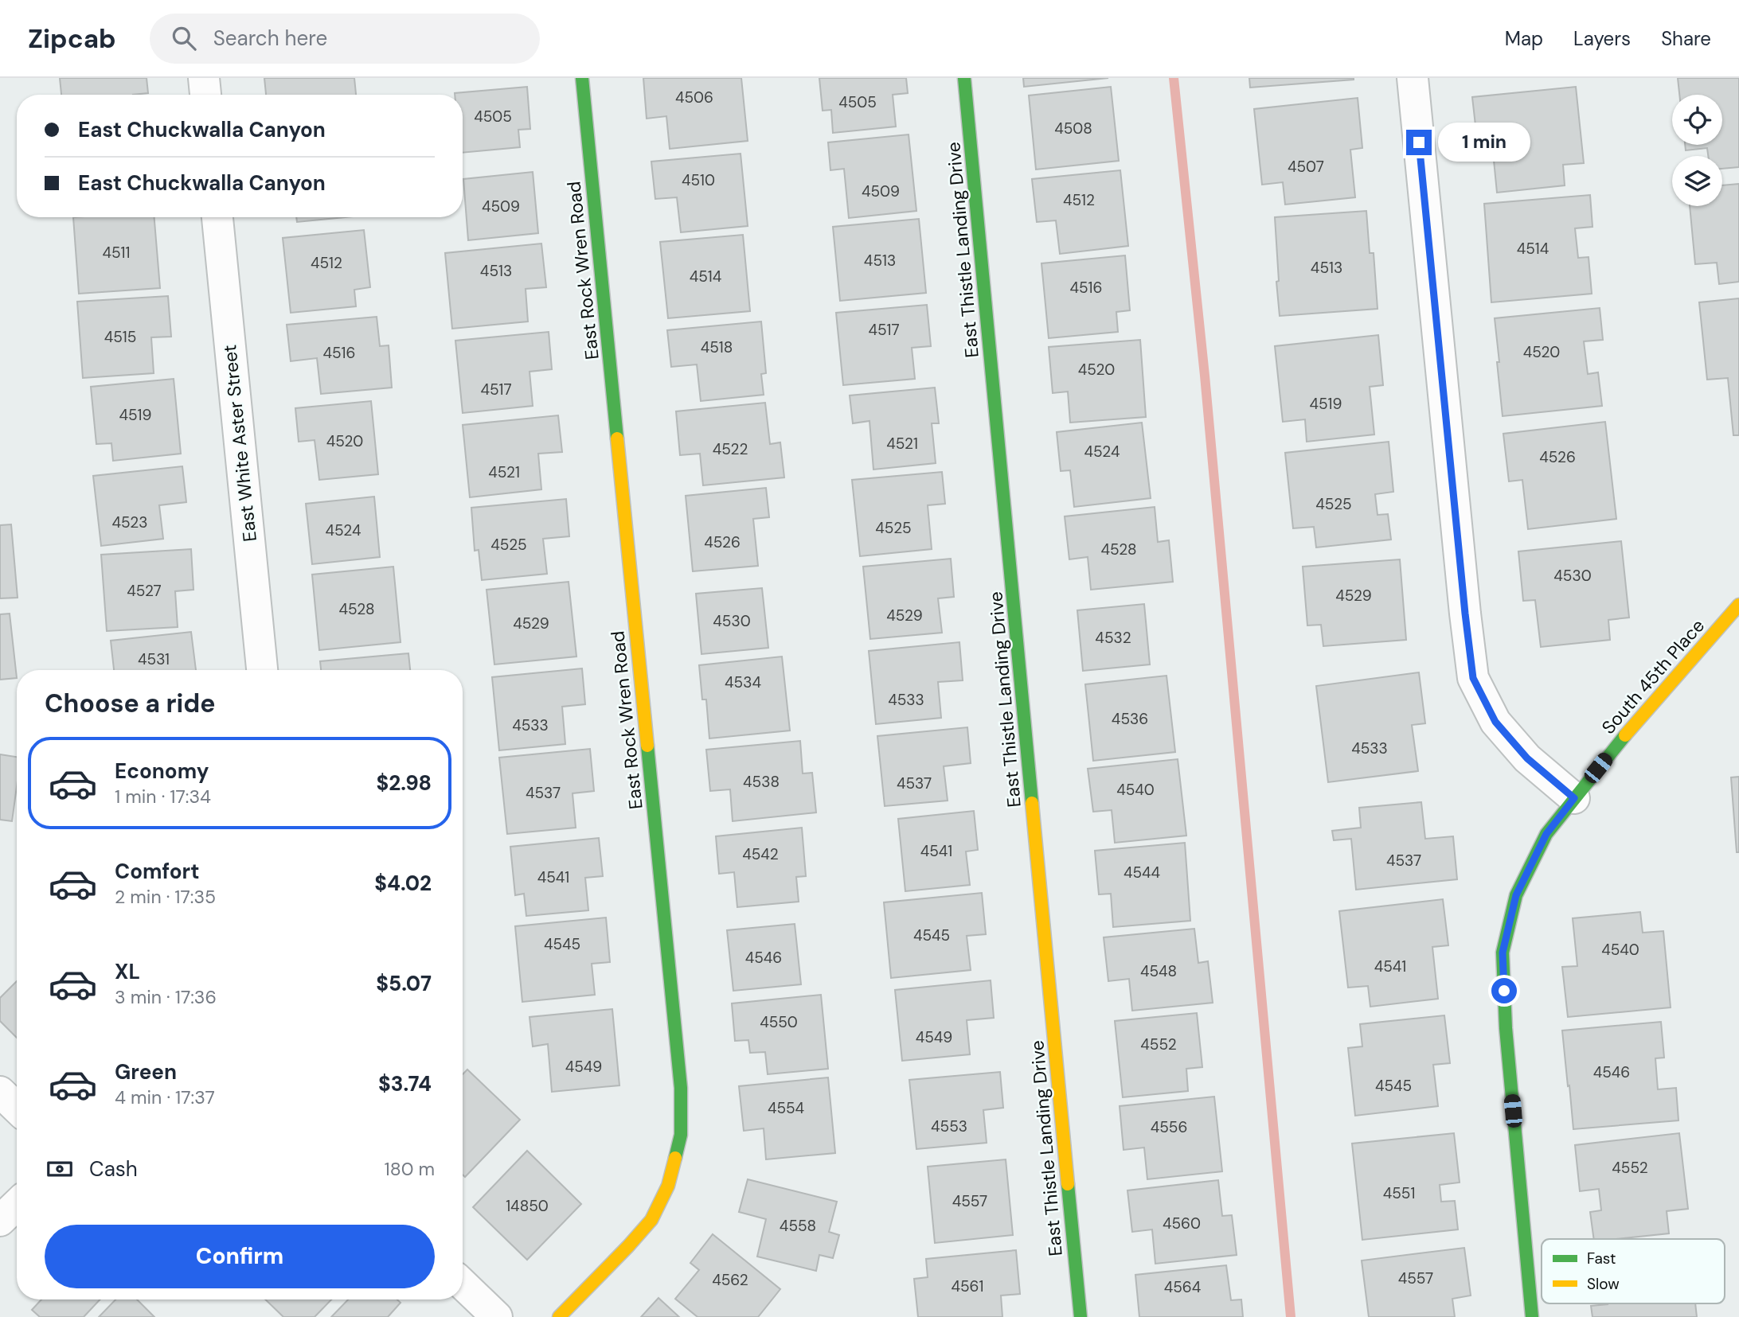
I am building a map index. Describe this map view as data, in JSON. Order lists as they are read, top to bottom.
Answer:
{
  "streets": {
    "street": [
      "East Thistle Landing Drive",
      "East Rock Wren Road",
      "East White Aster Street",
      "South 45th Place"
    ]
  },
  "house_numbers": [
    "4506",
    "4505",
    "4505",
    "4508",
    "4507",
    "4510",
    "4509",
    "4512",
    "4509",
    "4514",
    "4511",
    "4513",
    "4512",
    "4513",
    "4513",
    "4514",
    "4516",
    "4517",
    "4515",
    "4518",
    "4520",
    "4516",
    "4520",
    "4517",
    "4519",
    "4519",
    "4520",
    "4521",
    "4522",
    "4524",
    "4526",
    "4521",
    "4525",
    "4523",
    "4525",
    "4524",
    "4526",
    "4525",
    "4528",
    "4530",
    "4527",
    "4529",
    "4528",
    "4529",
    "4530",
    "4529",
    "4532",
    "4531",
    "4534",
    "4533",
    "4536",
    "4533",
    "4533",
    "4538",
    "4537",
    "4540",
    "4537",
    "4541",
    "4542",
    "4537",
    "4544",
    "4541",
    "4545",
    "4545",
    "4540",
    "4546",
    "4541",
    "4548",
    "4550",
    "4549",
    "4552",
    "4549",
    "4546",
    "4545",
    "4554",
    "4553",
    "4556",
    "4552",
    "4551",
    "4557",
    "14850",
    "4560",
    "4558",
    "4557",
    "4562",
    "4561",
    "4564"
  ],
  "legend": ["Fast", "Slow"],
  "page": {
    "header": "Zipcab",
    "search": "Search here",
    "nav": ["Map", "Layers", "Share"],
    "banner": ["East Chuckwalla Canyon", "East Chuckwalla Canyon"],
    "bubble": "1 min",
    "heading": "Choose a ride",
    "list": [
      {
        "name": "Economy",
        "note": "1 min · 17:34",
        "value": "$2.98"
      },
      {
        "name": "Comfort",
        "note": "2 min · 17:35",
        "value": "$4.02"
      },
      {
        "name": "XL",
        "note": "3 min · 17:36",
        "value": "$5.07"
      },
      {
        "name": "Green",
        "note": "4 min · 17:37",
        "value": "$3.74"
      }
    ],
    "pay": ["Cash", "180 m"],
    "buttons": "Confirm"
  }
}
